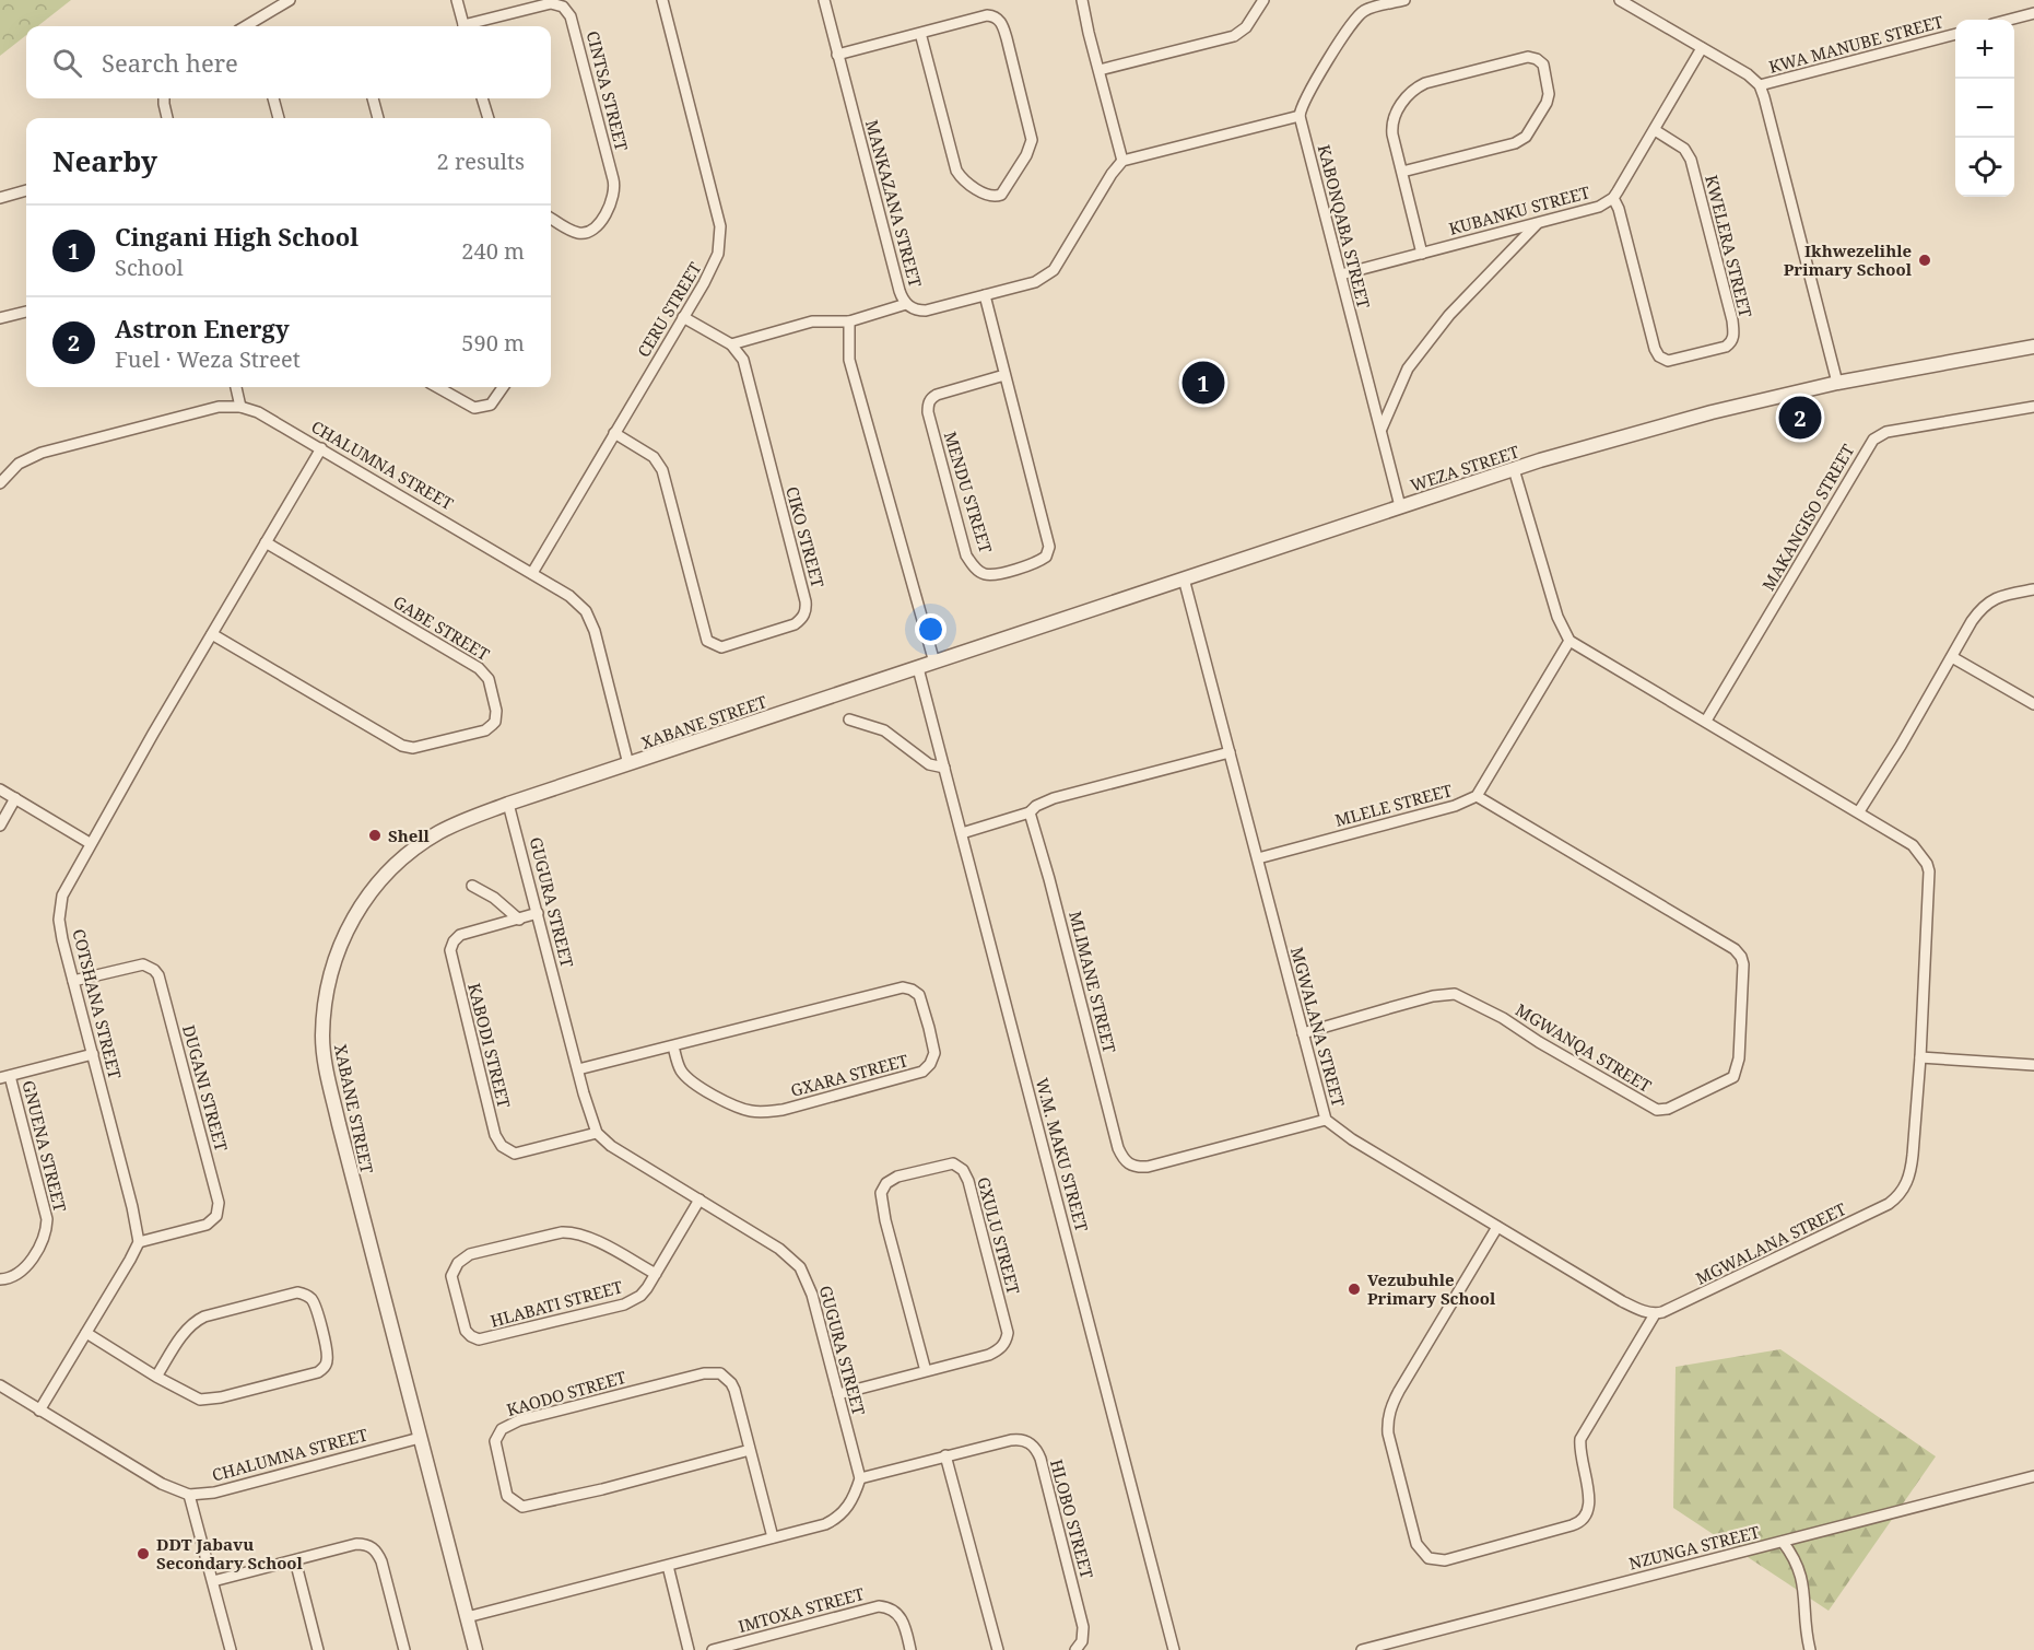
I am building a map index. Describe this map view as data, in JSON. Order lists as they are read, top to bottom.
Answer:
{
  "streets": {
    "street": [
      "KWA MANUBE STREET",
      "CINTSA STREET",
      "MANKAZANA STREET",
      "KUBANKU STREET",
      "KABONQABA STREET",
      "KWELERA STREET",
      "CERU STREET",
      "CHALUMNA STREET",
      "WEZA STREET",
      "MENDU STREET",
      "MAKANGISO STREET",
      "CIKO STREET",
      "GABE STREET",
      "XABANE STREET",
      "MLELE STREET",
      "GUGURA STREET",
      "MLIMANE STREET",
      "COTSHANA STREET",
      "MGWALANA STREET",
      "KABODI STREET",
      "MGWANQA STREET",
      "GXARA STREET",
      "DUGANI STREET",
      "GNUENA STREET",
      "W.M. MAKU STREET",
      "GXULU STREET",
      "HLABATI STREET",
      "KAODO STREET",
      "HLOBO STREET",
      "NZUNGA STREET",
      "IMTOXA STREET"
    ]
  },
  "crossings": [
    ["MANKAZANA STREET", "MENDU STREET"],
    ["KUBANKU STREET", "KABONQABA STREET"],
    ["KUBANKU STREET", "KWELERA STREET"],
    ["KABONQABA STREET", "WEZA STREET"],
    ["CERU STREET", "CHALUMNA STREET"],
    ["CERU STREET", "CIKO STREET"],
    ["CHALUMNA STREET", "XABANE STREET"],
    ["CHALUMNA STREET", "COTSHANA STREET"],
    ["WEZA STREET", "XABANE STREET"],
    ["WEZA STREET", "MGWALANA STREET"],
    ["WEZA STREET", "W.M. MAKU STREET"],
    ["MAKANGISO STREET", "MGWALANA STREET"],
    ["GABE STREET", "COTSHANA STREET"],
    ["XABANE STREET", "GUGURA STREET"],
    ["XABANE STREET", "W.M. MAKU STREET"],
    ["MLELE STREET", "MGWALANA STREET"],
    ["MLELE STREET", "MGWANQA STREET"],
    ["GUGURA STREET", "KABODI STREET"],
    ["GUGURA STREET", "GXARA STREET"],
    ["GUGURA STREET", "GXULU STREET"],
    ["GUGURA STREET", "HLABATI STREET"],
    ["GUGURA STREET", "HLOBO STREET"],
    ["MLIMANE STREET", "MGWALANA STREET"],
    ["COTSHANA STREET", "DUGANI STREET"],
    ["COTSHANA STREET", "GNUENA STREET"],
    ["MGWALANA STREET", "MGWANQA STREET"]
  ],
  "places": [
    "Ikhwezelihle Primary School",
    "Shell",
    "Vezubuhle Primary School",
    "DDT Jabavu Secondary School"
  ],
  "page": {
    "map_buttons": ["+", "−"],
    "search": "Search here",
    "heading": ["Nearby", "2 results"],
    "list": [
      {
        "mark": "1",
        "name": "Cingani High School",
        "note": "School",
        "value": "240 m"
      },
      {
        "mark": "2",
        "name": "Astron Energy",
        "note": "Fuel · Weza Street",
        "value": "590 m"
      }
    ],
    "pins": ["1", "2"]
  }
}
